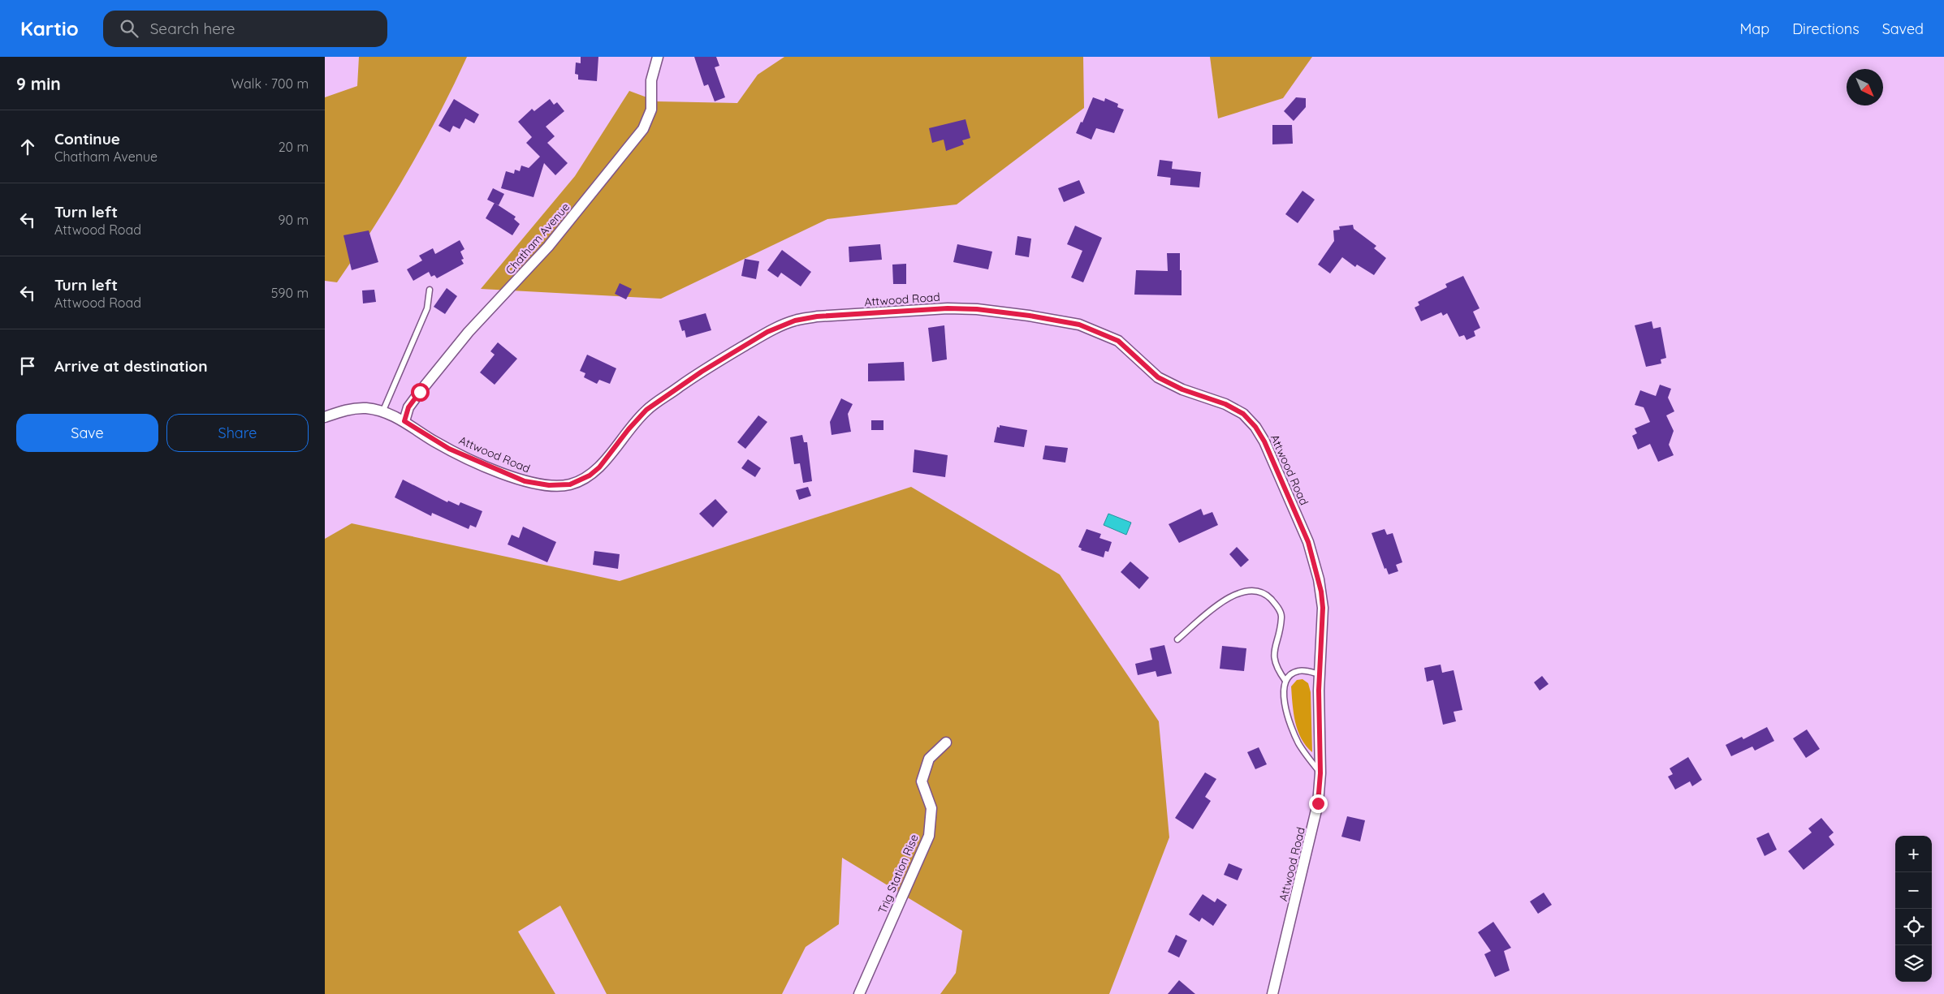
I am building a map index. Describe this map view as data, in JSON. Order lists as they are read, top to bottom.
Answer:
{
  "streets": {
    "street": ["Chatham Avenue", "Attwood Road", "Trig Station Rise"]
  },
  "crossings": [
    ["Chatham Avenue", "Attwood Road"]
  ],
  "north": "bottom right",
  "page": {
    "header": "Kartio",
    "search": "Search here",
    "nav": ["Map", "Directions", "Saved"],
    "heading": ["9 min", "Walk · 700 m"],
    "list": [
      ["Continue", "Chatham Avenue", "20 m"],
      ["Turn left", "Attwood Road", "90 m"],
      ["Turn left", "Attwood Road", "590 m"],
      "Arrive at destination"
    ],
    "buttons": ["Save", "Share"],
    "map_buttons": ["+", "−"]
  }
}
